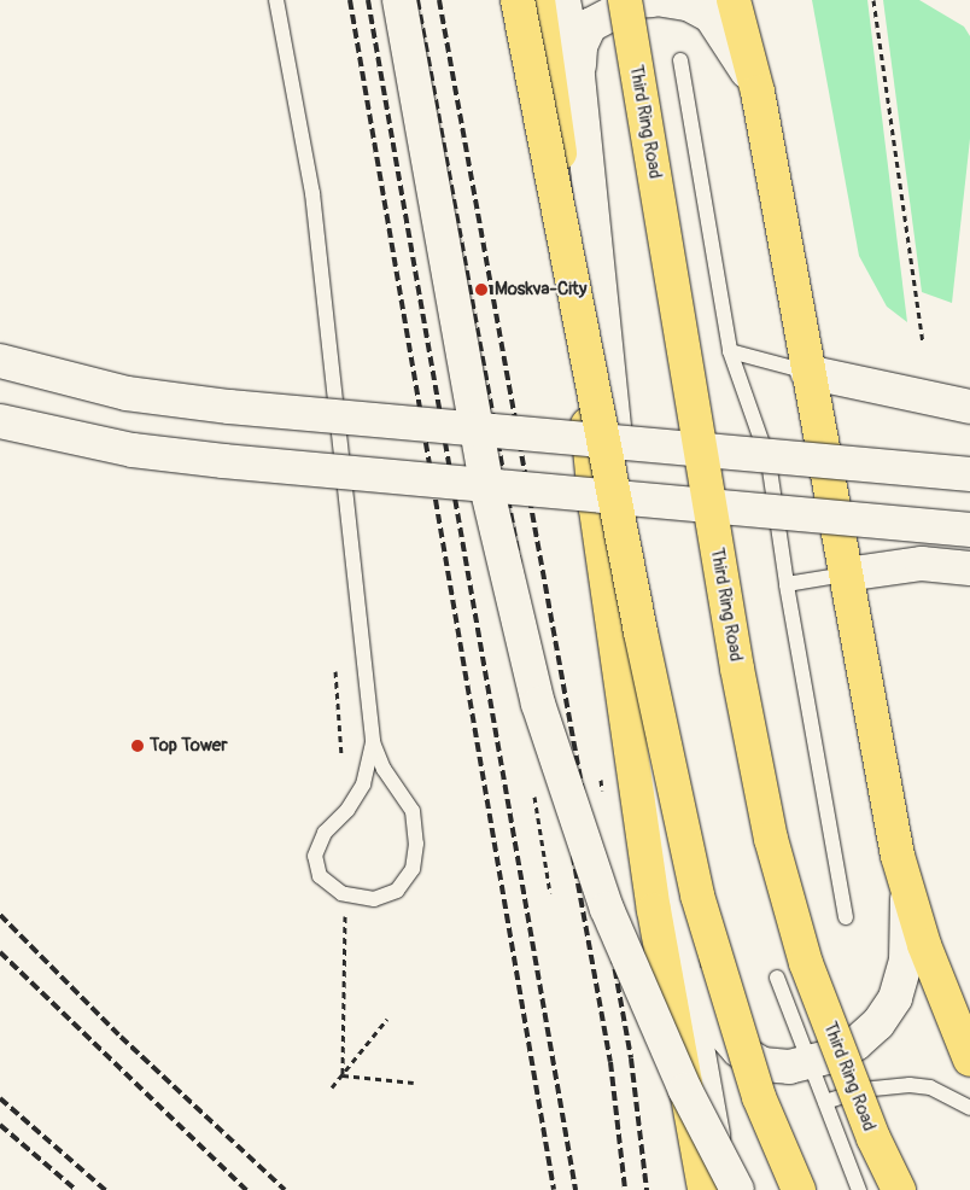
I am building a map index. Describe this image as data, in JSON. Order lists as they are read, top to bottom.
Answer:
{
  "streets": {
    "main road": ["Third Ring Road"]
  },
  "places": ["Moskva-City", "Top Tower"]
}
